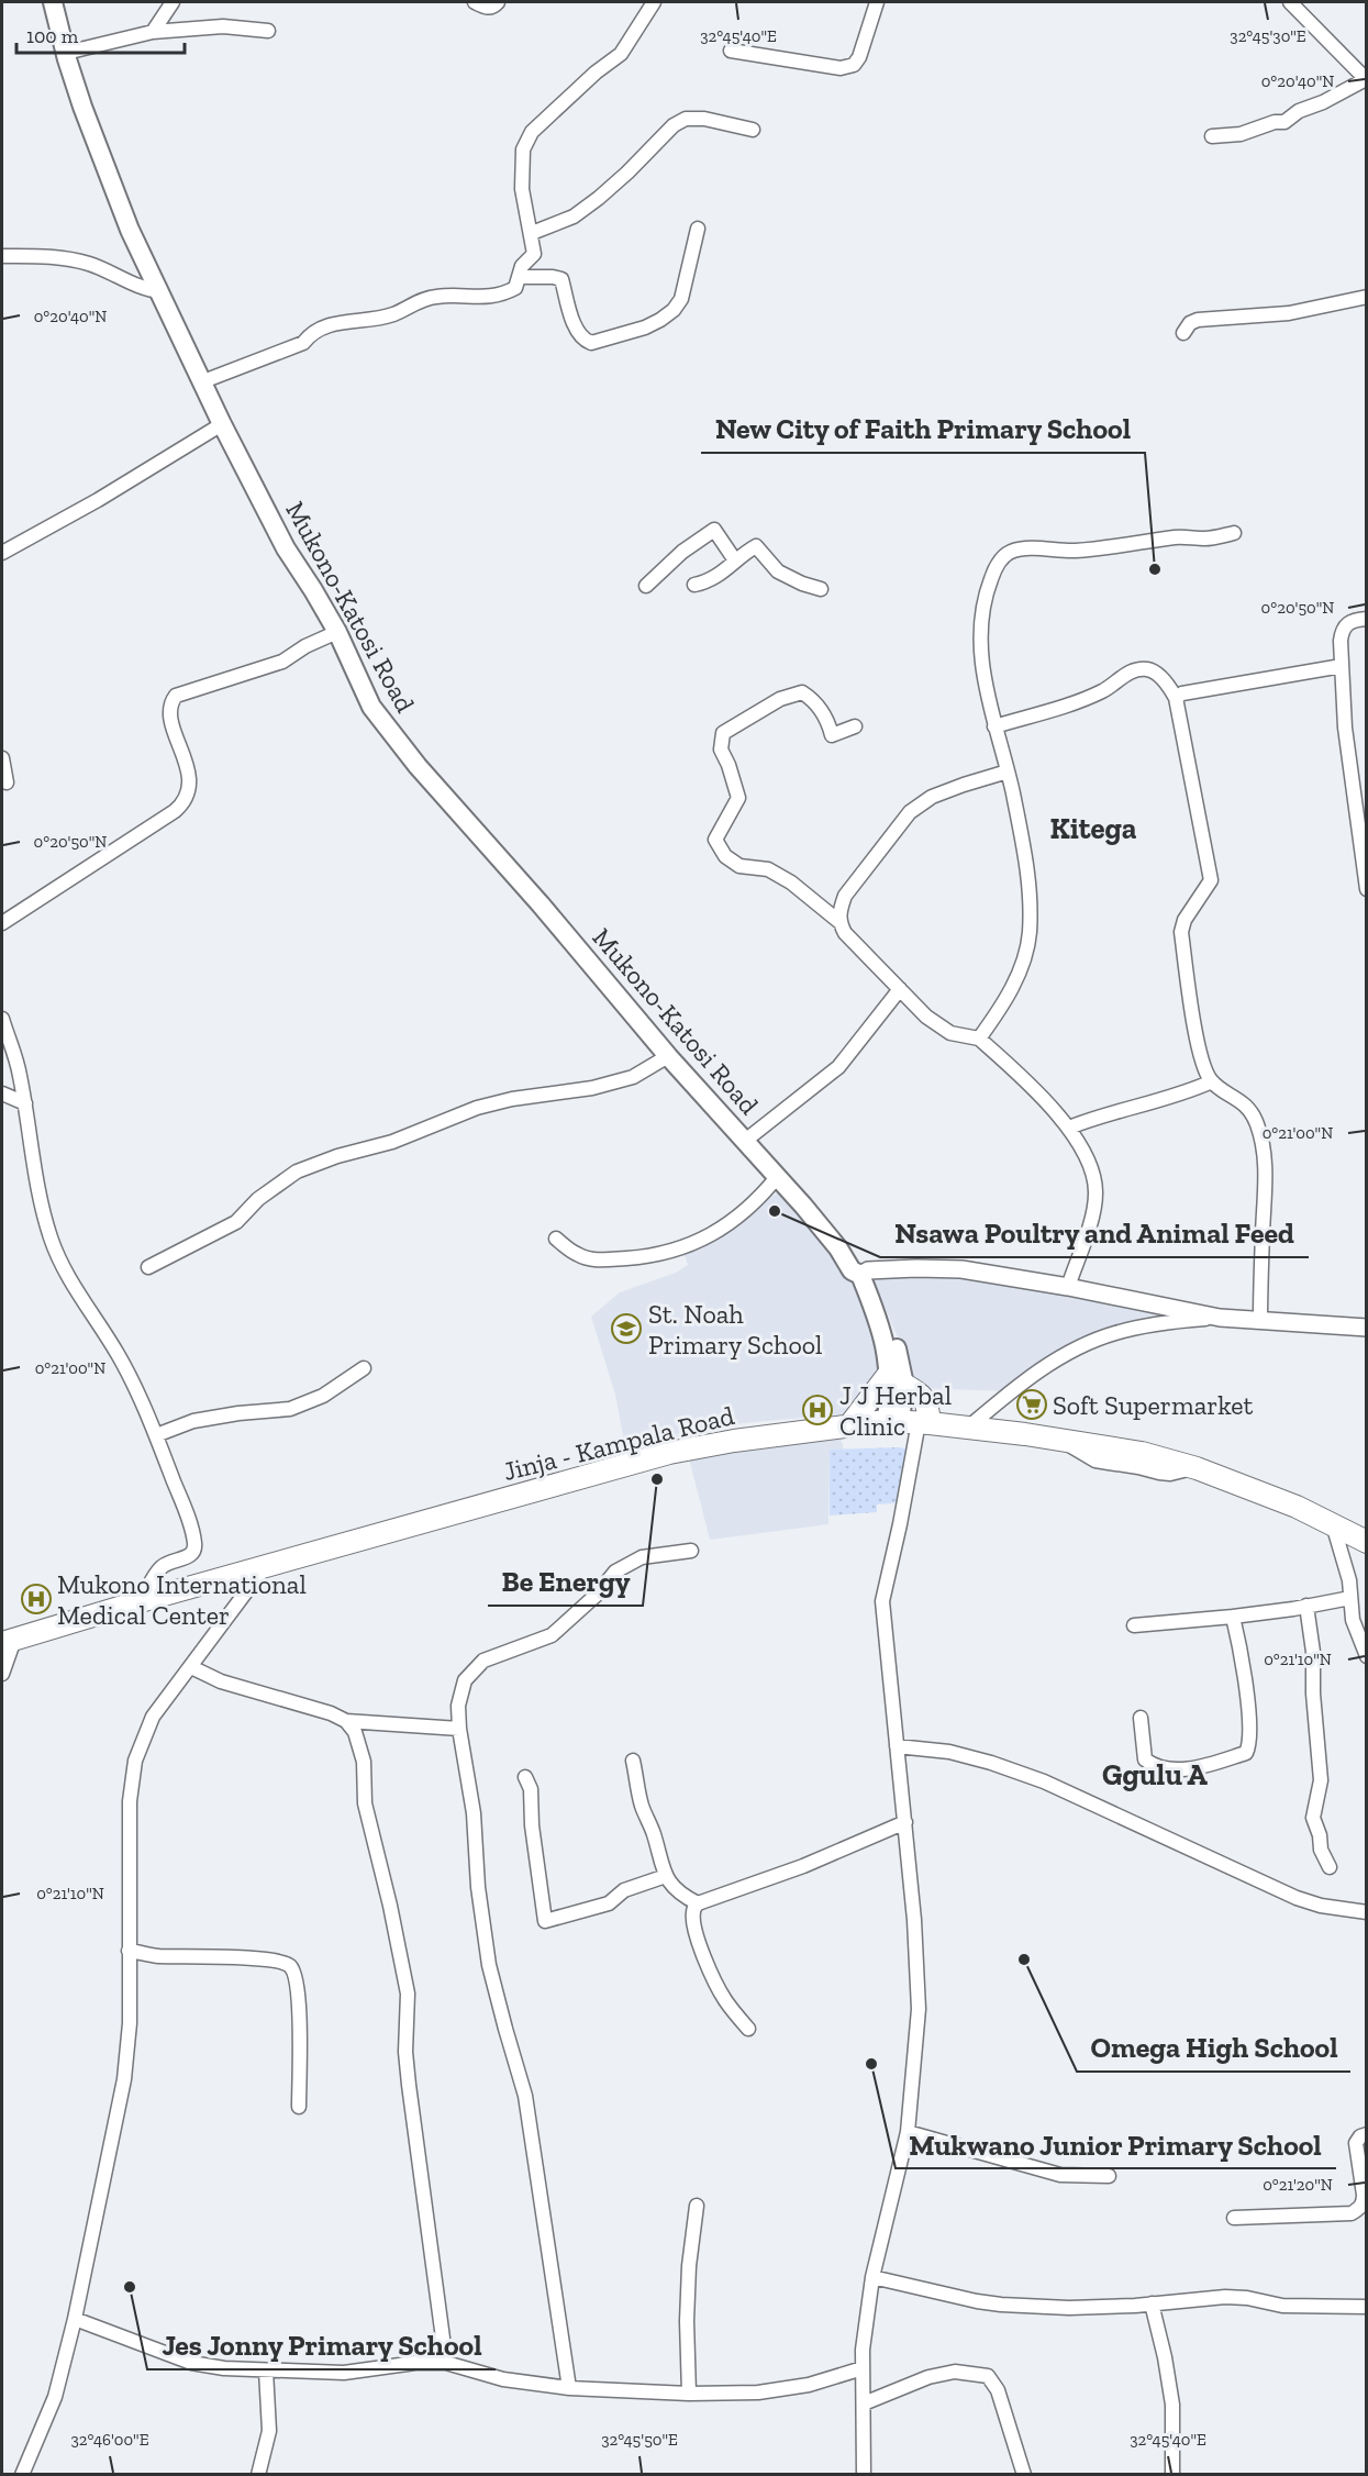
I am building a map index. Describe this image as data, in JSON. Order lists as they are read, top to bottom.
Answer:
{
  "streets": {
    "highway": ["Jinja - Kampala Road"],
    "main road": ["Mukono-Katosi Road"]
  },
  "crossings": [
    ["Mukono-Katosi Road", "Jinja - Kampala Road"]
  ],
  "districts": ["Kitega", "Ggulu A"],
  "places": {
    "other": [
      "New City of Faith Primary School",
      "Nsawa Poultry and Animal Feed",
      "Be Energy",
      "Omega High School",
      "Mukwano Junior Primary School",
      "Jes Jonny Primary School"
    ],
    "school or university": ["St. Noah Primary School"],
    "supermarket": ["Soft Supermarket"],
    "hospital": ["J J Herbal Clinic", "Mukono International Medical Center"]
  },
  "scale_bar": "100 m",
  "coordinates": [
    "32°45'40\"E",
    "32°45'30\"E",
    "0°20'40\"N",
    "0°20'50\"N",
    "0°21'00\"N",
    "0°21'10\"N",
    "0°21'20\"N",
    "32°46'00\"E",
    "32°45'50\"E"
  ]
}
